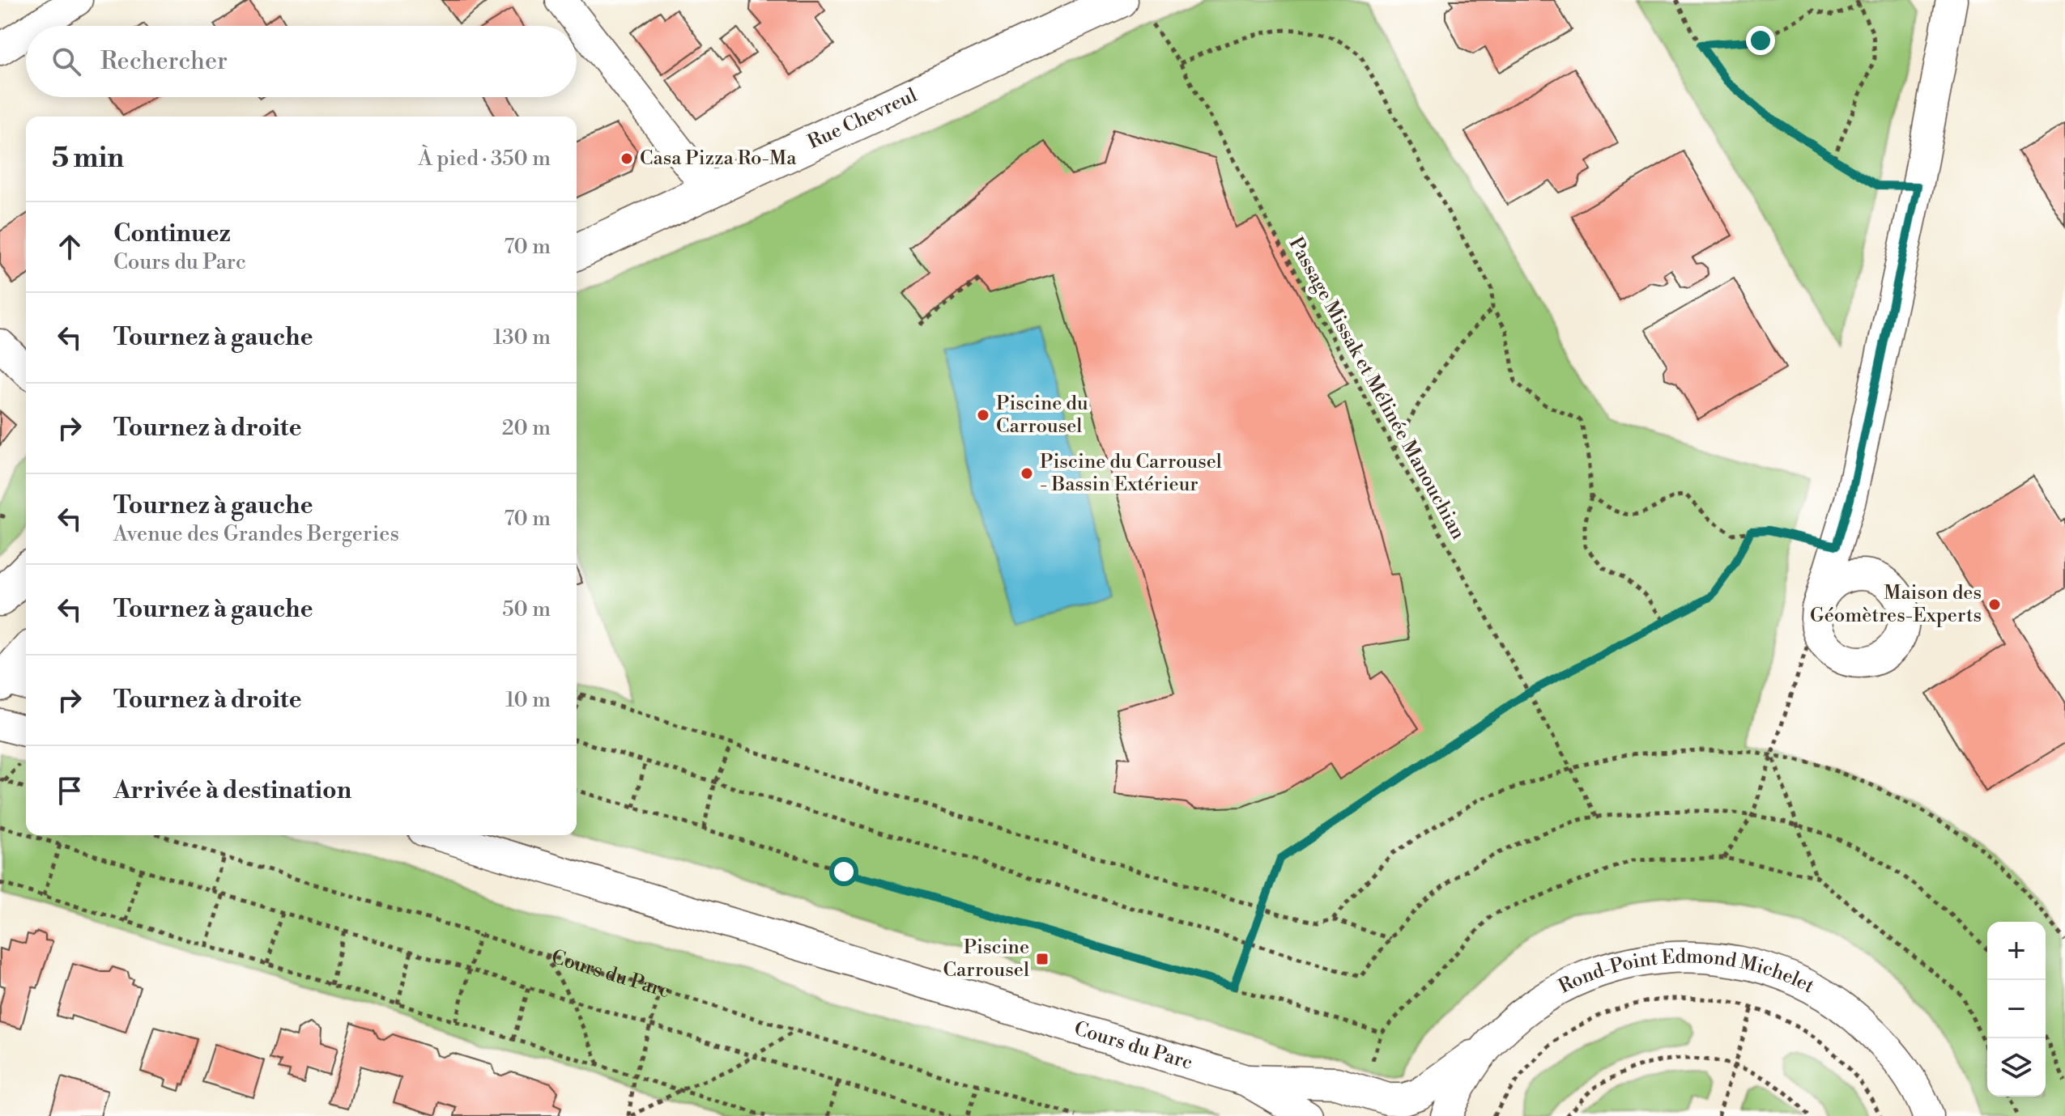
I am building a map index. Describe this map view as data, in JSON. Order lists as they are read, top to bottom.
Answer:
{
  "streets": {
    "main road": ["Rue Chevreul"],
    "street": ["Cours du Parc", "Rond-Point Edmond Michelet"],
    "path": ["Passage Missak et Mélinée Manouchian"]
  },
  "crossings": [
    ["Cours du Parc", "Rond-Point Edmond Michelet"]
  ],
  "places": {
    "other": [
      "Casa Pizza Ro-Ma",
      "Piscine du Carrousel",
      "Piscine du Carrousel - Bassin Extérieur",
      "Maison des Géomètres-Experts"
    ],
    "transit": ["Piscine Carrousel"]
  },
  "page": {
    "search": "Rechercher",
    "heading": ["5 min", "À pied · 350 m"],
    "list": [
      ["Continuez", "Cours du Parc", "70 m"],
      ["Tournez à gauche", "130 m"],
      ["Tournez à droite", "20 m"],
      ["Tournez à gauche", "Avenue des Grandes Bergeries", "70 m"],
      ["Tournez à gauche", "50 m"],
      ["Tournez à droite", "10 m"],
      "Arrivée à destination"
    ],
    "map_buttons": ["+", "−"]
  }
}
